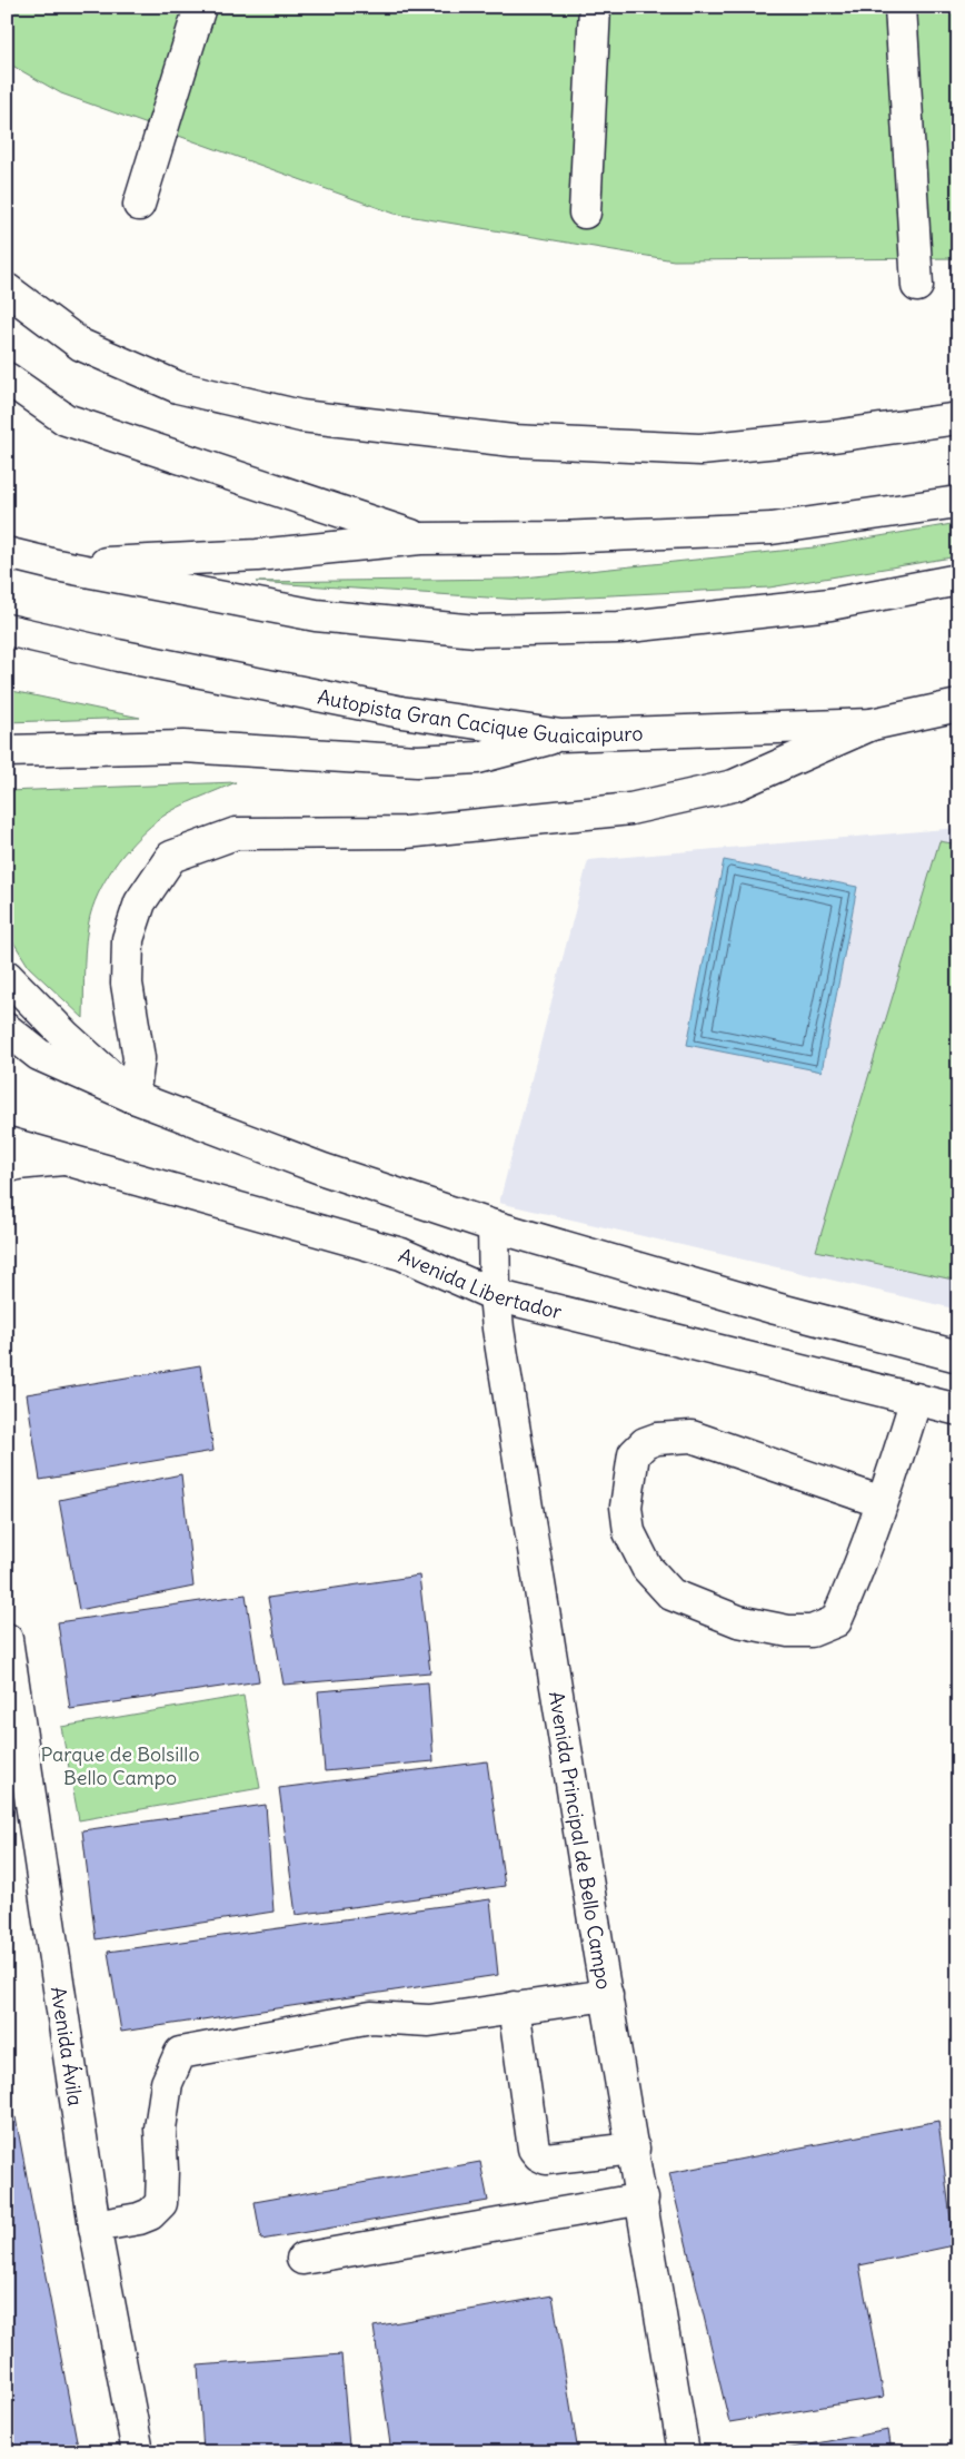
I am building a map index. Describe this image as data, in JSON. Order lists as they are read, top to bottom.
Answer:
{
  "streets": {
    "main road": [
      "Autopista Gran Cacique Guaicaipuro",
      "Avenida Libertador",
      "Avenida Principal de Bello Campo",
      "Avenida Ávila"
    ]
  },
  "crossings": [
    ["Avenida Libertador", "Avenida Principal de Bello Campo"]
  ],
  "parks": ["Parque de Bolsillo Bello Campo"]
}
